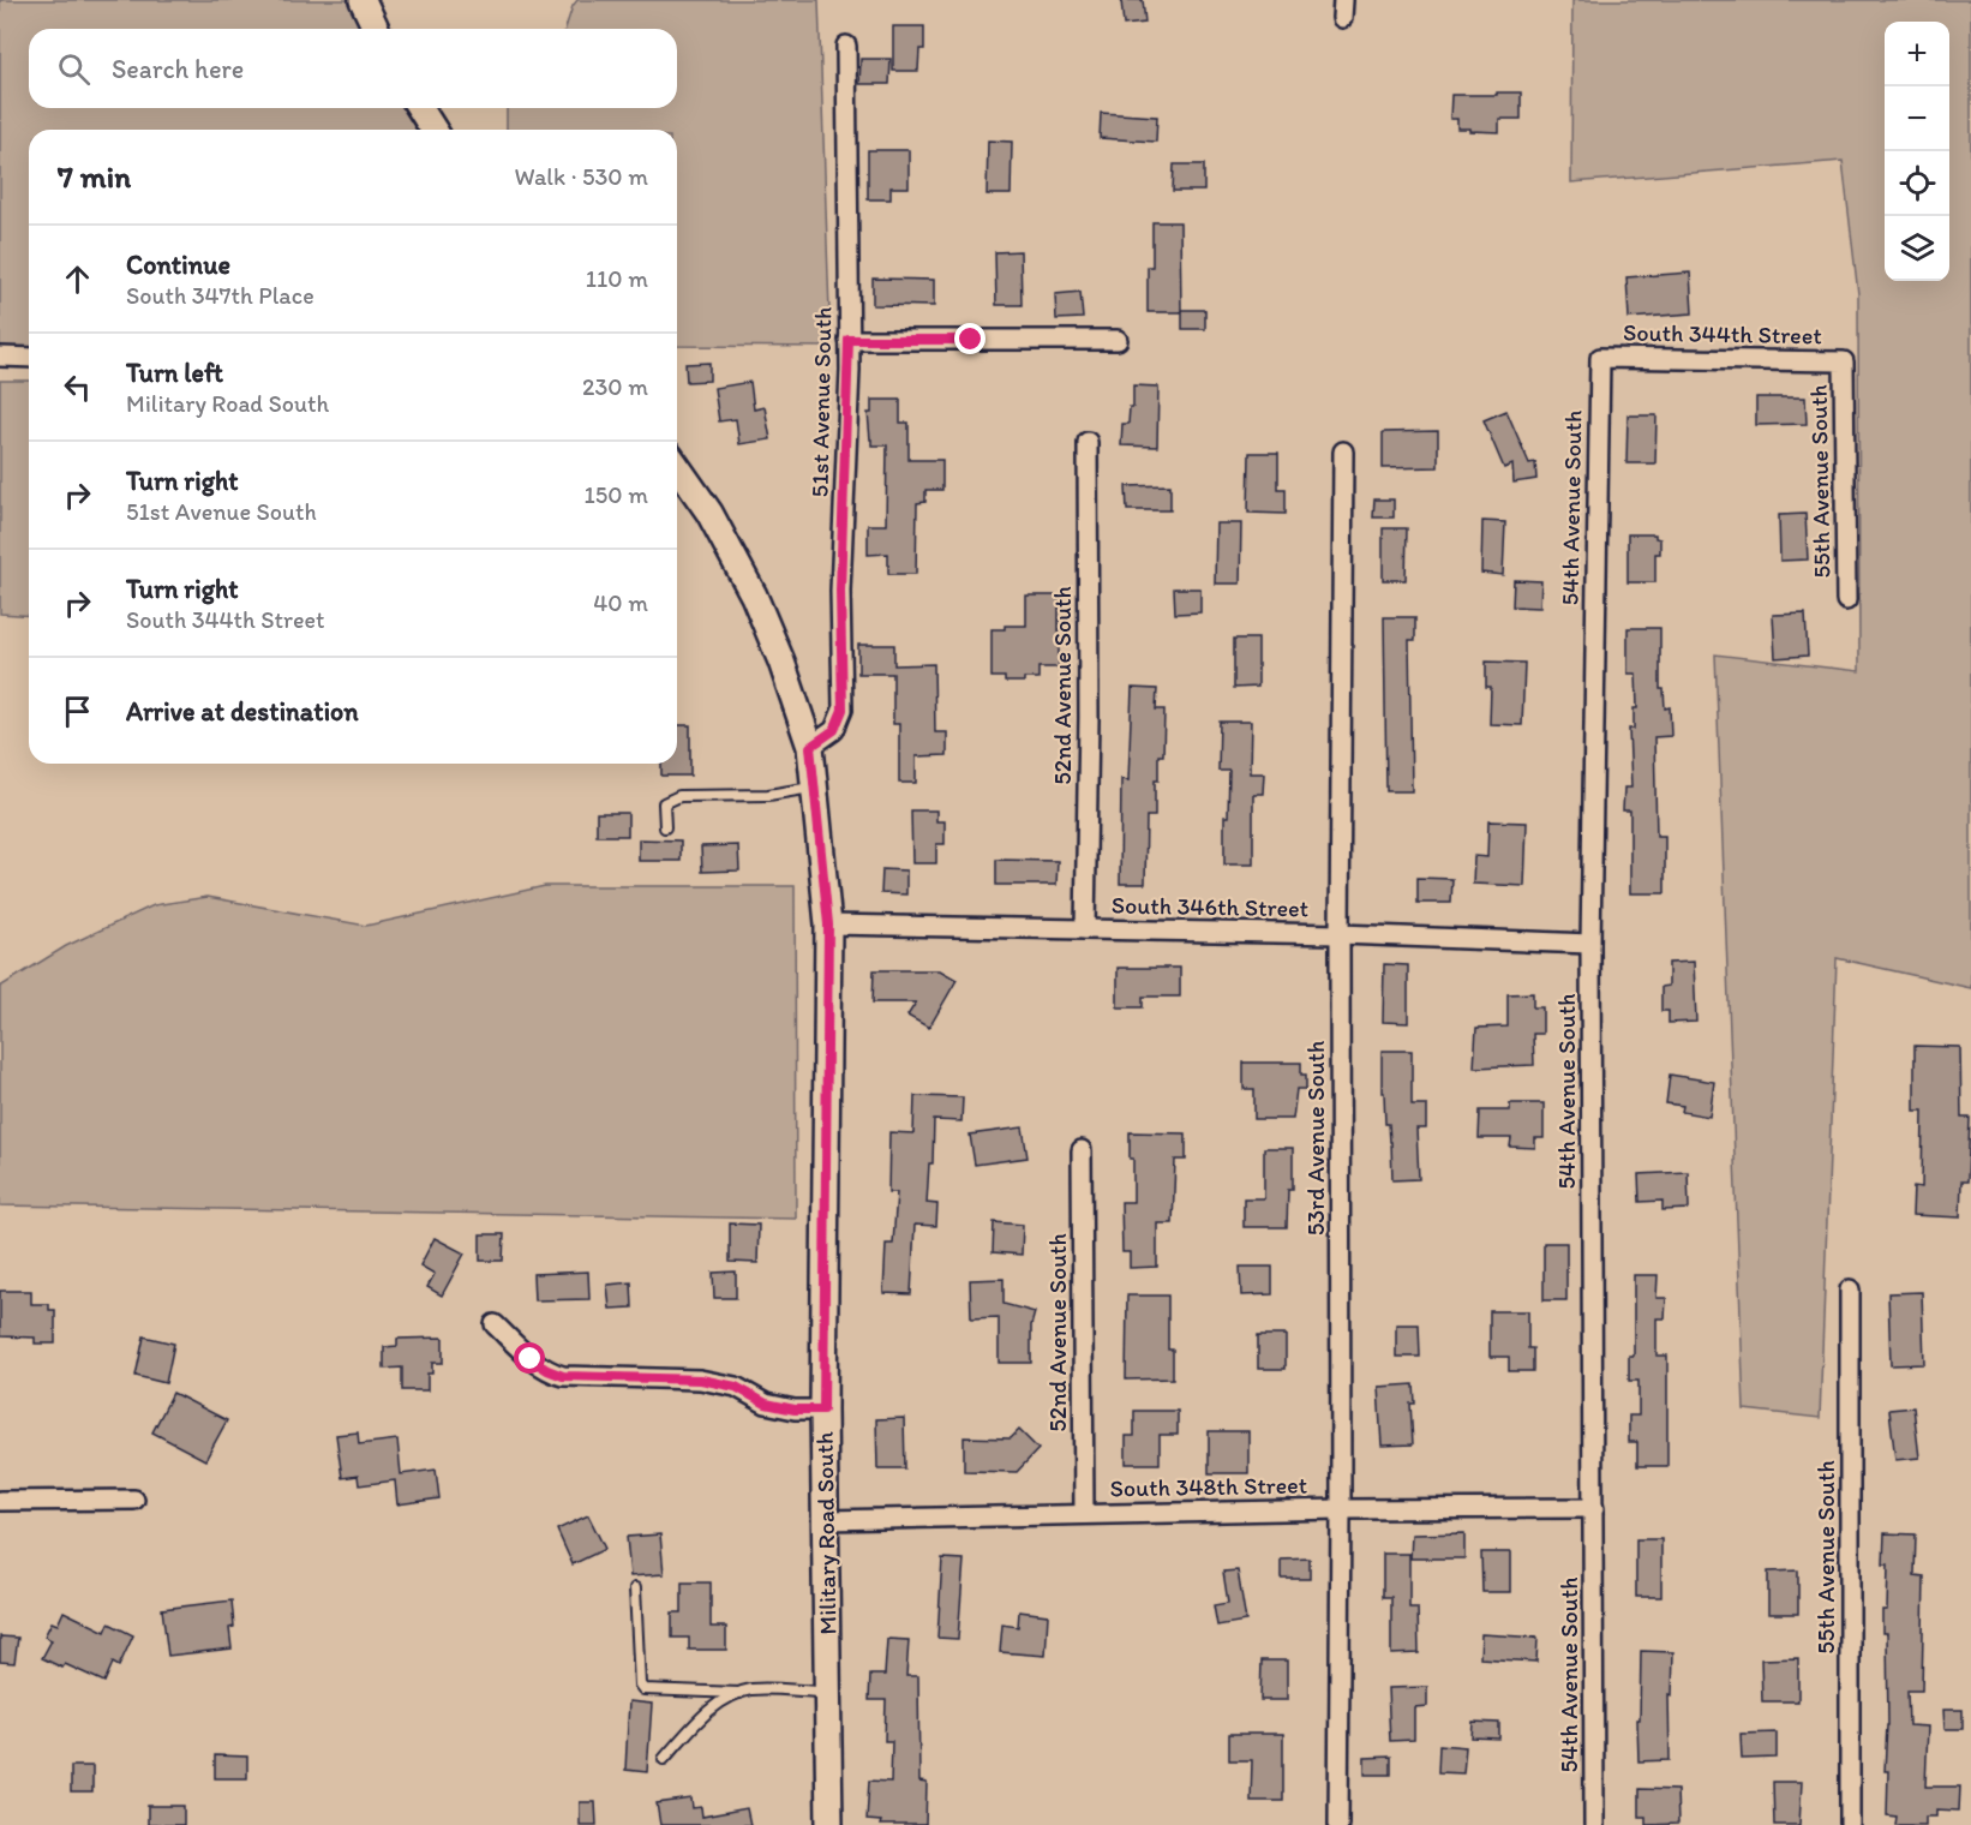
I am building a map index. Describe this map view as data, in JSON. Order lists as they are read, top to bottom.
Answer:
{
  "streets": {
    "main road": ["Military Road South"],
    "street": [
      "South 344th Street",
      "51st Avenue South",
      "55th Avenue South",
      "54th Avenue South",
      "52nd Avenue South",
      "South 346th Street",
      "53rd Avenue South",
      "South 348th Street"
    ]
  },
  "crossings": [
    ["South 344th Street", "55th Avenue South"],
    ["South 344th Street", "54th Avenue South"],
    ["51st Avenue South", "Military Road South"],
    ["54th Avenue South", "South 346th Street"],
    ["54th Avenue South", "South 348th Street"],
    ["52nd Avenue South", "South 346th Street"],
    ["52nd Avenue South", "South 348th Street"],
    ["South 346th Street", "53rd Avenue South"],
    ["South 346th Street", "Military Road South"],
    ["53rd Avenue South", "South 348th Street"],
    ["South 348th Street", "Military Road South"]
  ],
  "page": {
    "map_buttons": ["+", "−"],
    "search": "Search here",
    "heading": ["7 min", "Walk · 530 m"],
    "list": [
      ["Continue", "South 347th Place", "110 m"],
      ["Turn left", "Military Road South", "230 m"],
      ["Turn right", "51st Avenue South", "150 m"],
      ["Turn right", "South 344th Street", "40 m"],
      "Arrive at destination"
    ]
  }
}
